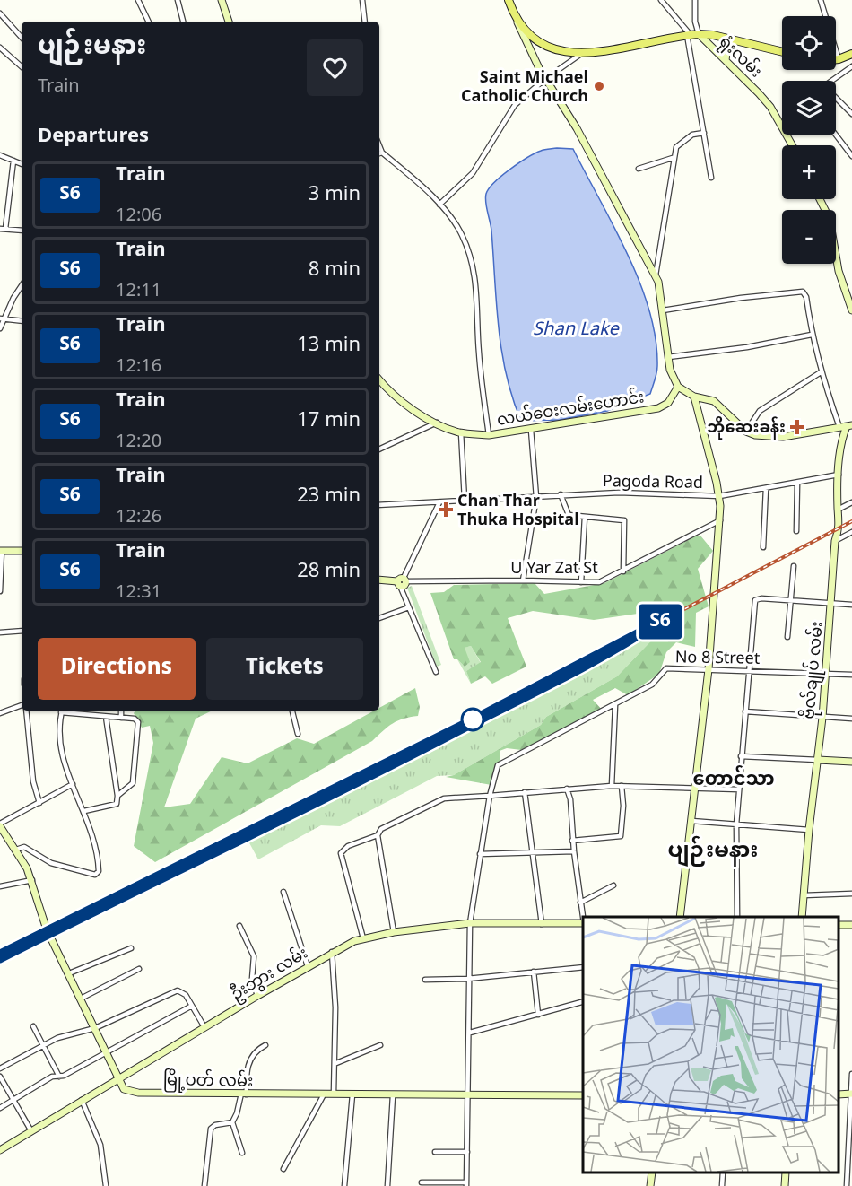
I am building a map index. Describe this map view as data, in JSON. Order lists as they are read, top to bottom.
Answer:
{
  "streets": {
    "street": [
      "ရုံးလမ်း",
      "လယ်ဝေးလမ်းဟောင်း",
      "Pagoda Road",
      "U Yar Zat St",
      "No 8 Street",
      "ဗိုလ်ချုပ် လမ်း",
      "ဦးဘွား လမ်း",
      "မြို့ပတ် လမ်း"
    ]
  },
  "crossings": [
    ["Pagoda Road", "ဗိုလ်ချုပ် လမ်း"],
    ["No 8 Street", "ဗိုလ်ချုပ် လမ်း"],
    ["No 8 Street", "ဦးဘွား လမ်း"],
    ["No 8 Street", "မြို့ပတ် လမ်း"],
    ["ဦးဘွား လမ်း", "မြို့ပတ် လမ်း"]
  ],
  "districts": ["တောင်သာ", "ပျဉ်းမနား"],
  "water": ["Shan Lake"],
  "places": {
    "other": ["Saint Michael Catholic Church"],
    "health": ["ဘိုဆေးခန်း", "Chan Thar Thuka Hospital"]
  },
  "page": {
    "on_map": "S6",
    "map_buttons": ["+", "−"],
    "heading": [
      ["ပျဉ်းမနား", "Train"],
      "Departures"
    ],
    "list": [
      {
        "mark": "S6",
        "name": "Train",
        "note": "12:06",
        "value": "3 min"
      },
      {
        "mark": "S6",
        "name": "Train",
        "note": "12:11",
        "value": "8 min"
      },
      {
        "mark": "S6",
        "name": "Train",
        "note": "12:16",
        "value": "13 min"
      },
      {
        "mark": "S6",
        "name": "Train",
        "note": "12:20",
        "value": "17 min"
      },
      {
        "mark": "S6",
        "name": "Train",
        "note": "12:26",
        "value": "23 min"
      },
      {
        "mark": "S6",
        "name": "Train",
        "note": "12:31",
        "value": "28 min"
      }
    ],
    "buttons": ["Directions", "Tickets"]
  }
}
